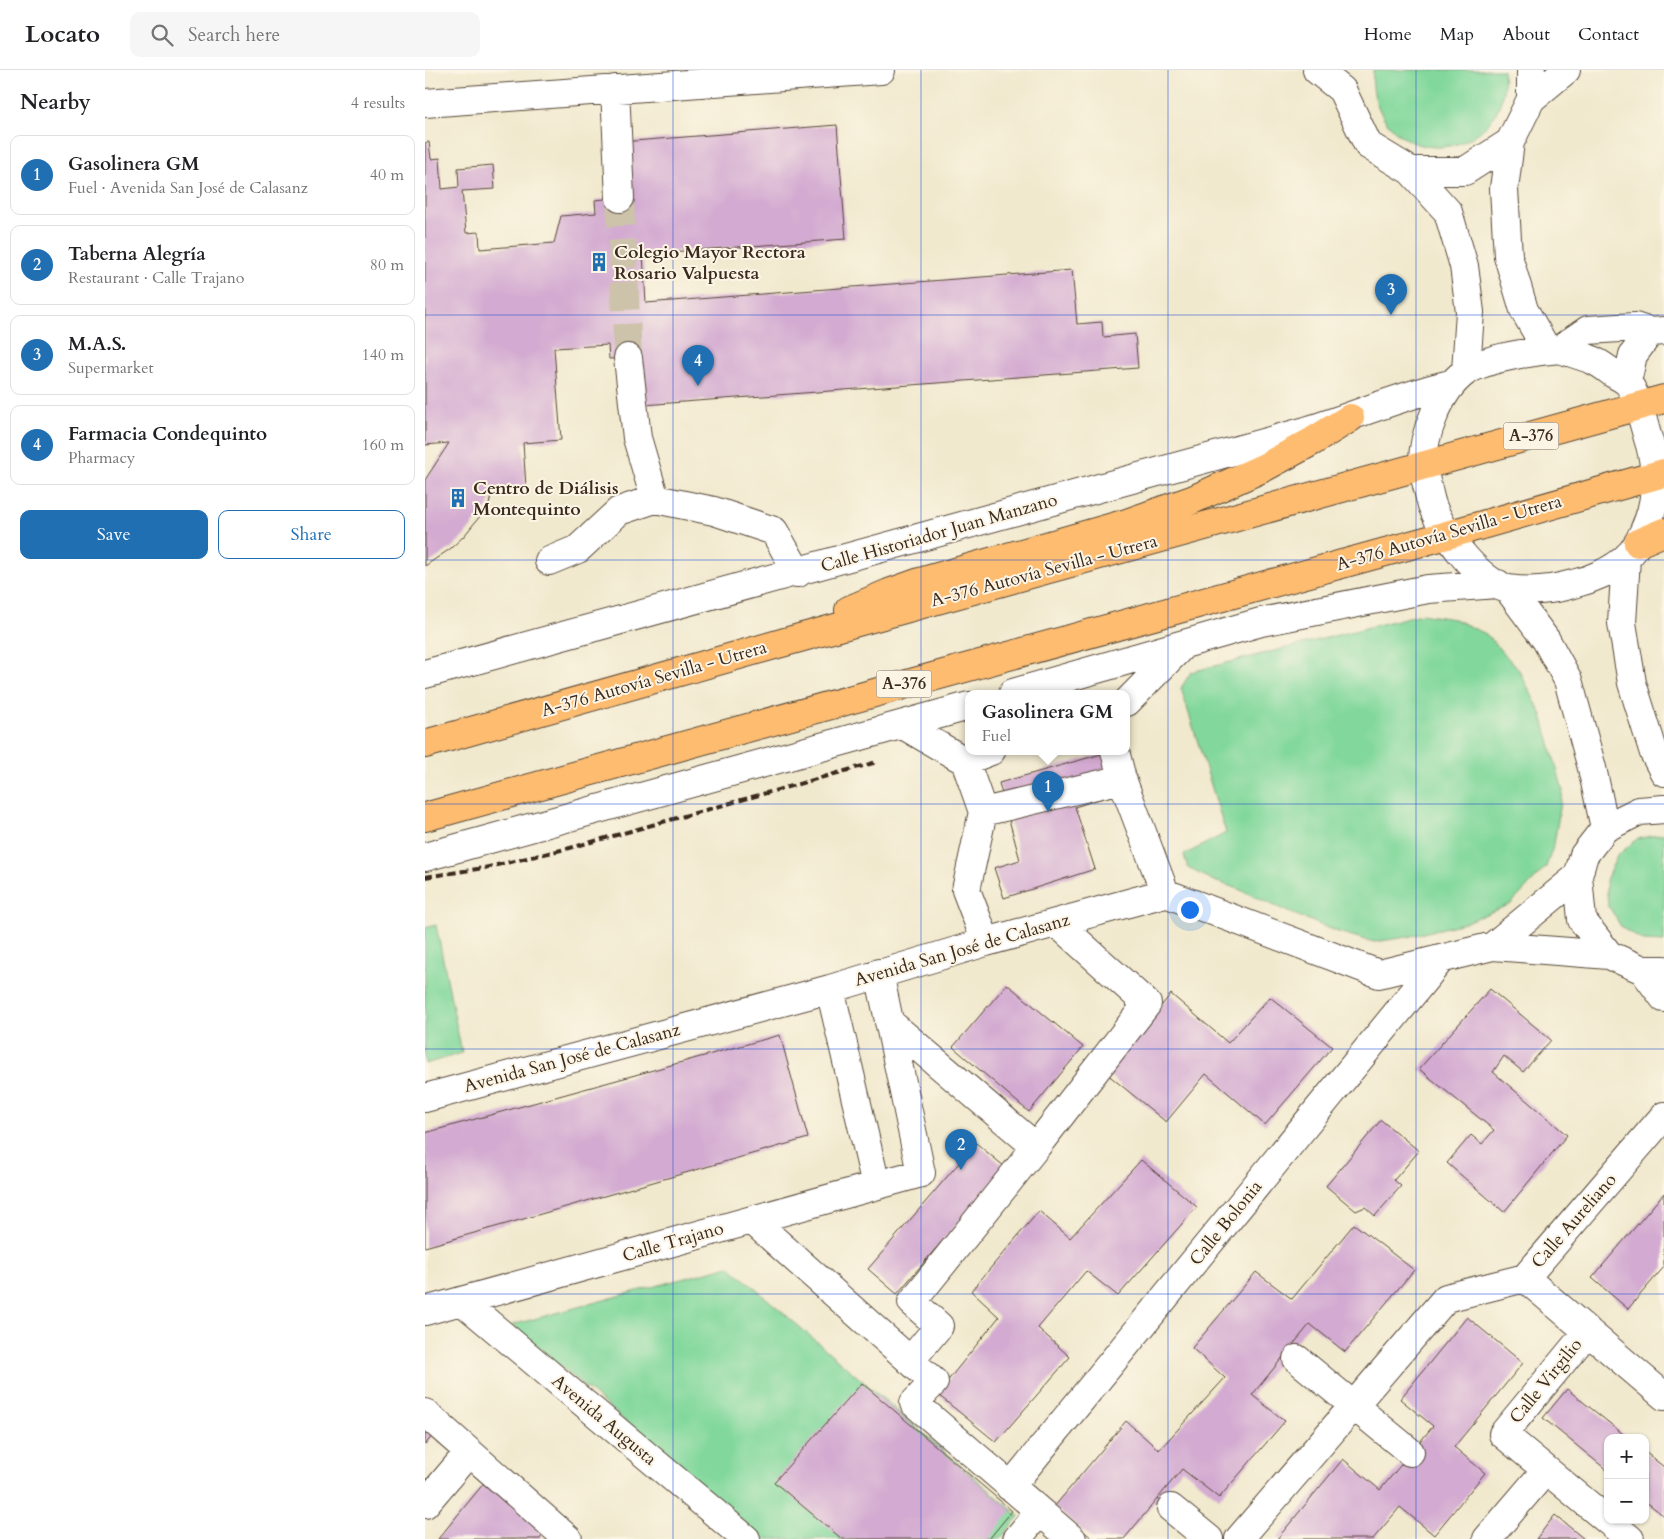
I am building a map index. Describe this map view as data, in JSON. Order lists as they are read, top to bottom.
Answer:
{
  "streets": {
    "main road": ["A-376", "A-376 Autovía Sevilla - Utrera"],
    "street": [
      "Calle Historiador Juan Manzano",
      "Avenida San José de Calasanz",
      "Calle Aureliano",
      "Calle Bolonia",
      "Calle Trajano",
      "Calle Virgilio",
      "Avenida Augusta"
    ]
  },
  "crossings": [
    ["Calle Aureliano", "Calle Virgilio"],
    ["Calle Trajano", "Avenida Augusta"]
  ],
  "places": {
    "building": ["Colegio Mayor Rectora Rosario Valpuesta", "Centro de Diálisis Montequinto"]
  },
  "page": {
    "header": "Locato",
    "search": "Search here",
    "nav": [
      "Home",
      "Map",
      "About",
      "Contact"
    ],
    "heading": ["Nearby", "4 results"],
    "list": [
      {
        "mark": "1",
        "name": "Gasolinera GM",
        "note": "Fuel · Avenida San José de Calasanz",
        "value": "40 m"
      },
      {
        "mark": "2",
        "name": "Taberna Alegría",
        "note": "Restaurant · Calle Trajano",
        "value": "80 m"
      },
      {
        "mark": "3",
        "name": "M.A.S.",
        "note": "Supermarket",
        "value": "140 m"
      },
      {
        "mark": "4",
        "name": "Farmacia Condequinto",
        "note": "Pharmacy",
        "value": "160 m"
      }
    ],
    "pins": [
      "3",
      "4",
      "1",
      "2"
    ],
    "buttons": ["Save", "Share"],
    "popup": ["Gasolinera GM", "Fuel"],
    "map_buttons": ["+", "−"]
  }
}
